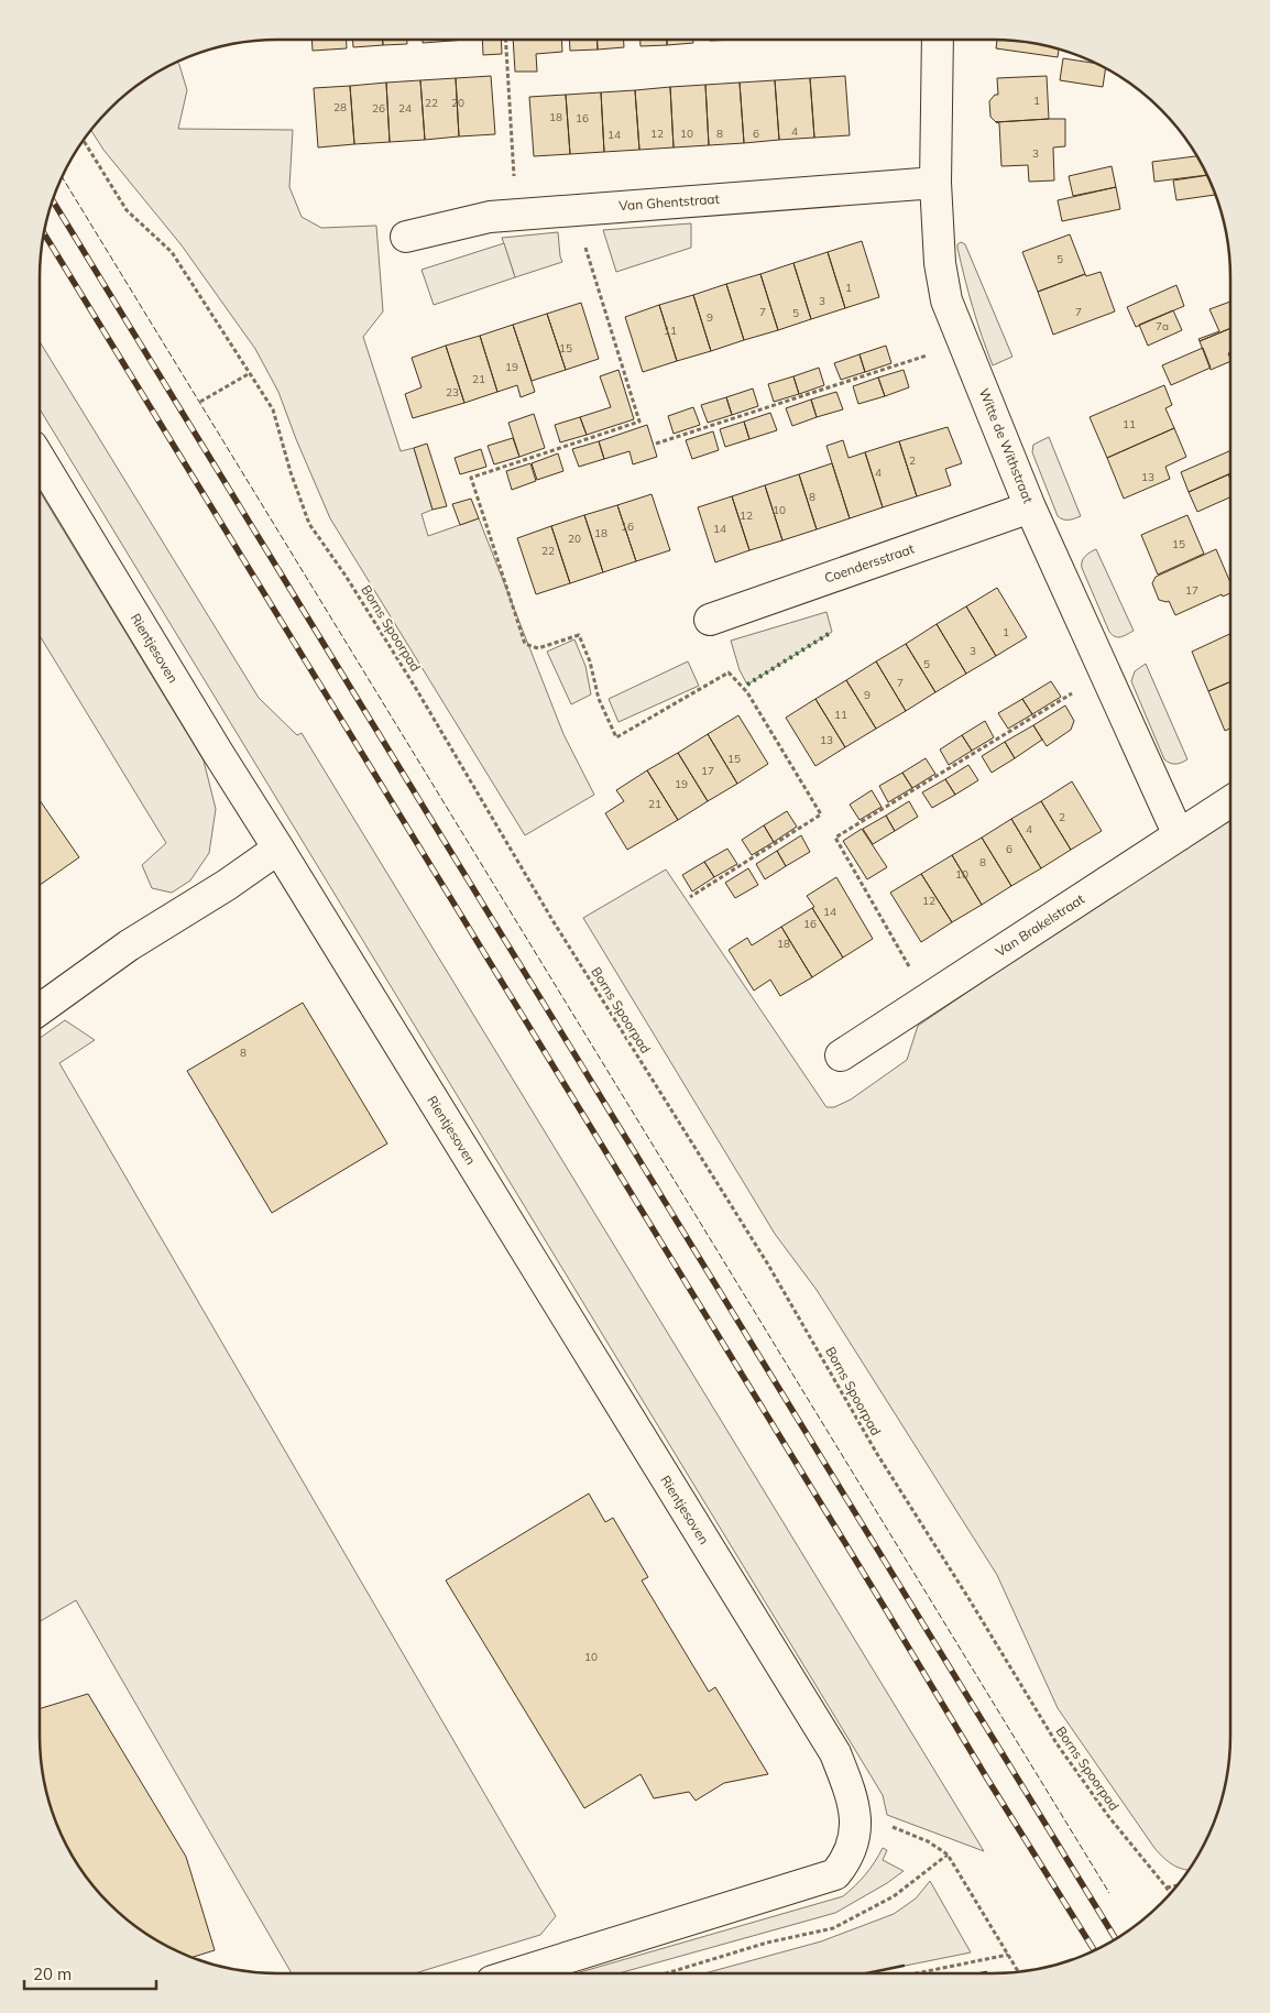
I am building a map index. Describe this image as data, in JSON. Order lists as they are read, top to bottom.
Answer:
{
  "streets": {
    "street": [
      "Van Ghentstraat",
      "Witte de Withstraat",
      "Coendersstraat",
      "Rientjesoven",
      "Van Brakelstraat"
    ],
    "path": ["Borns Spoorpad"]
  },
  "crossings": [
    ["Van Ghentstraat", "Witte de Withstraat"],
    ["Witte de Withstraat", "Coendersstraat"],
    ["Witte de Withstraat", "Van Brakelstraat"]
  ],
  "house_numbers": [
    "1",
    "22",
    "20",
    "28",
    "26",
    "24",
    "18",
    "16",
    "4",
    "12",
    "10",
    "8",
    "6",
    "14",
    "3",
    "5",
    "1",
    "3",
    "7",
    "7",
    "5",
    "9",
    "7a",
    "11",
    "15",
    "19",
    "21",
    "23",
    "11",
    "2",
    "4",
    "13",
    "8",
    "10",
    "12",
    "16",
    "14",
    "18",
    "20",
    "15",
    "22",
    "17",
    "1",
    "3",
    "5",
    "7",
    "9",
    "11",
    "13",
    "15",
    "17",
    "19",
    "21",
    "2",
    "4",
    "6",
    "8",
    "10",
    "12",
    "14",
    "16",
    "18",
    "8",
    "10"
  ],
  "scale_bar": "20 m"
}
